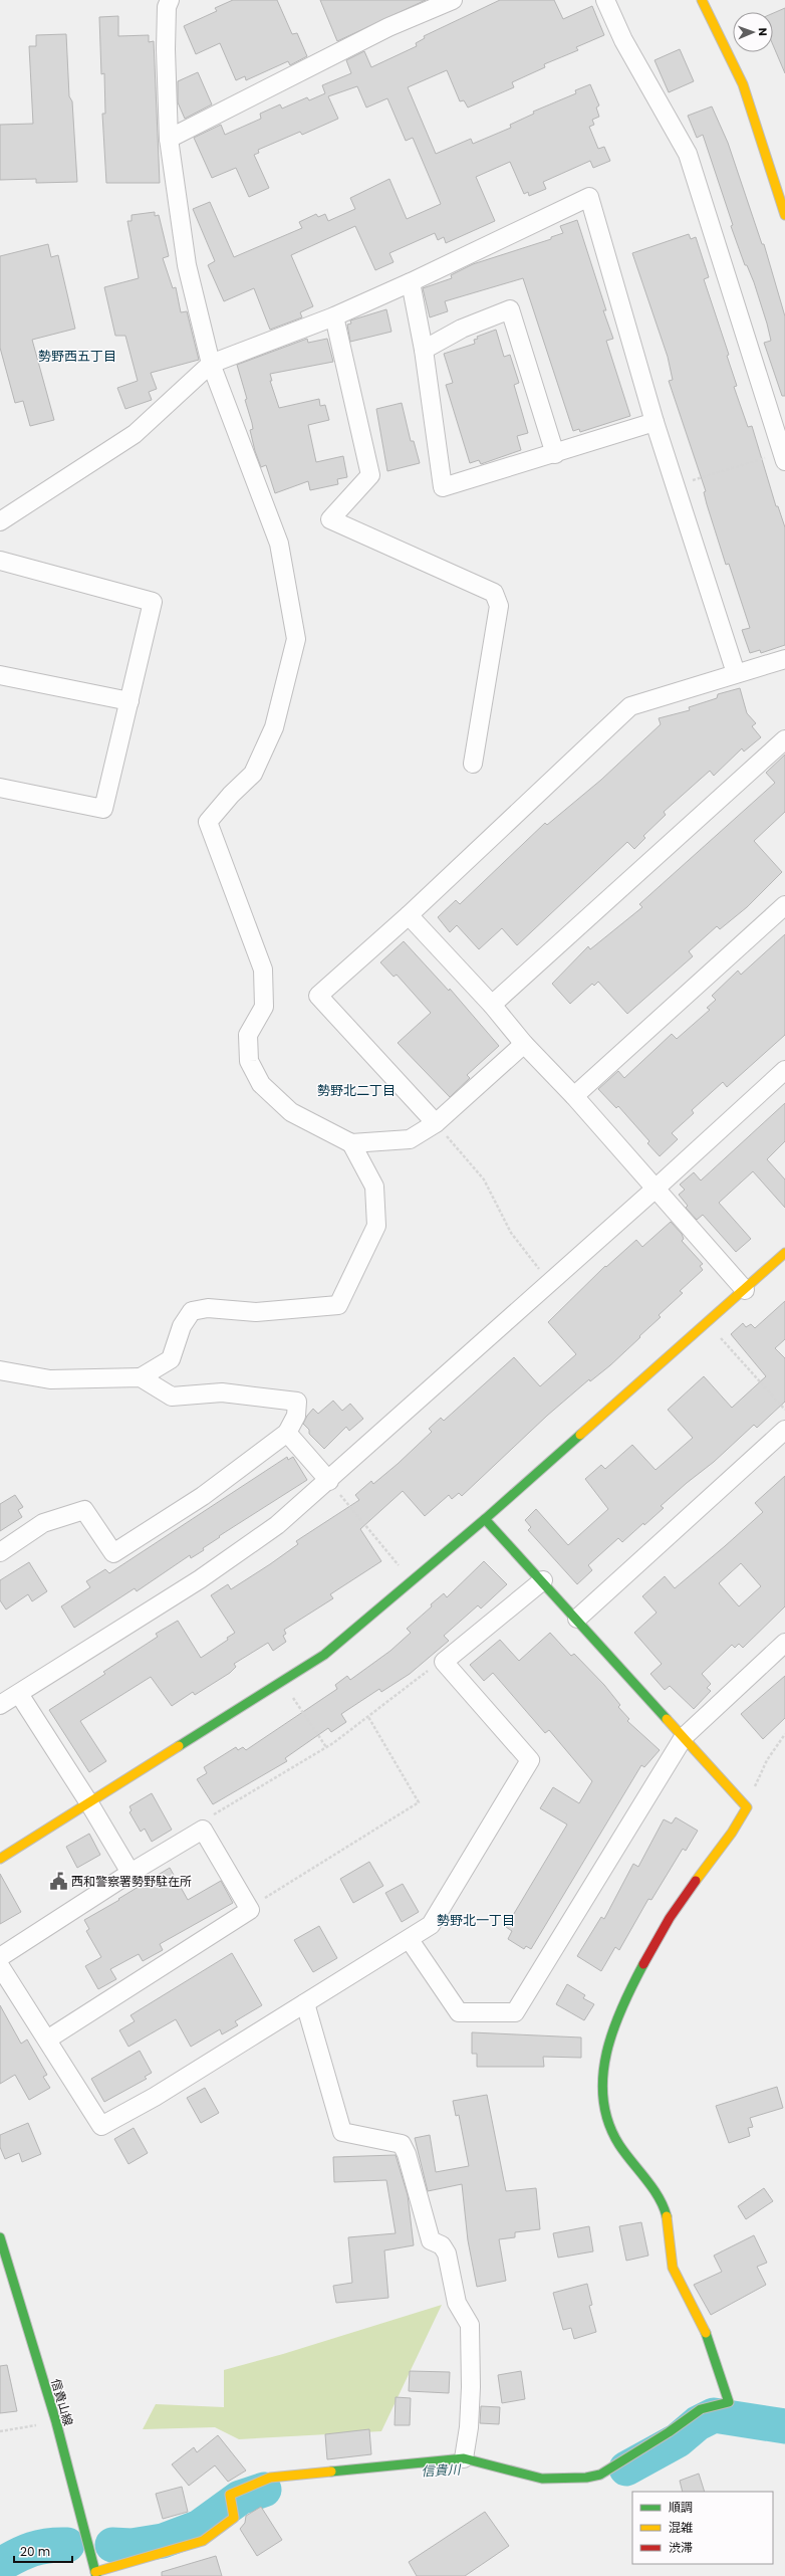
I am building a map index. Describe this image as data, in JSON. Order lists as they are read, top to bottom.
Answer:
{
  "streets": {
    "street": ["信貴山線"]
  },
  "districts": ["勢野西五丁目", "勢野北二丁目", "勢野北一丁目"],
  "water": ["信貴川"],
  "places": {
    "public building": ["西和警察署勢野駐在所"]
  },
  "legend": ["順調", "混雑", "渋滞"],
  "scale_bar": "20 m",
  "north": "right"
}
